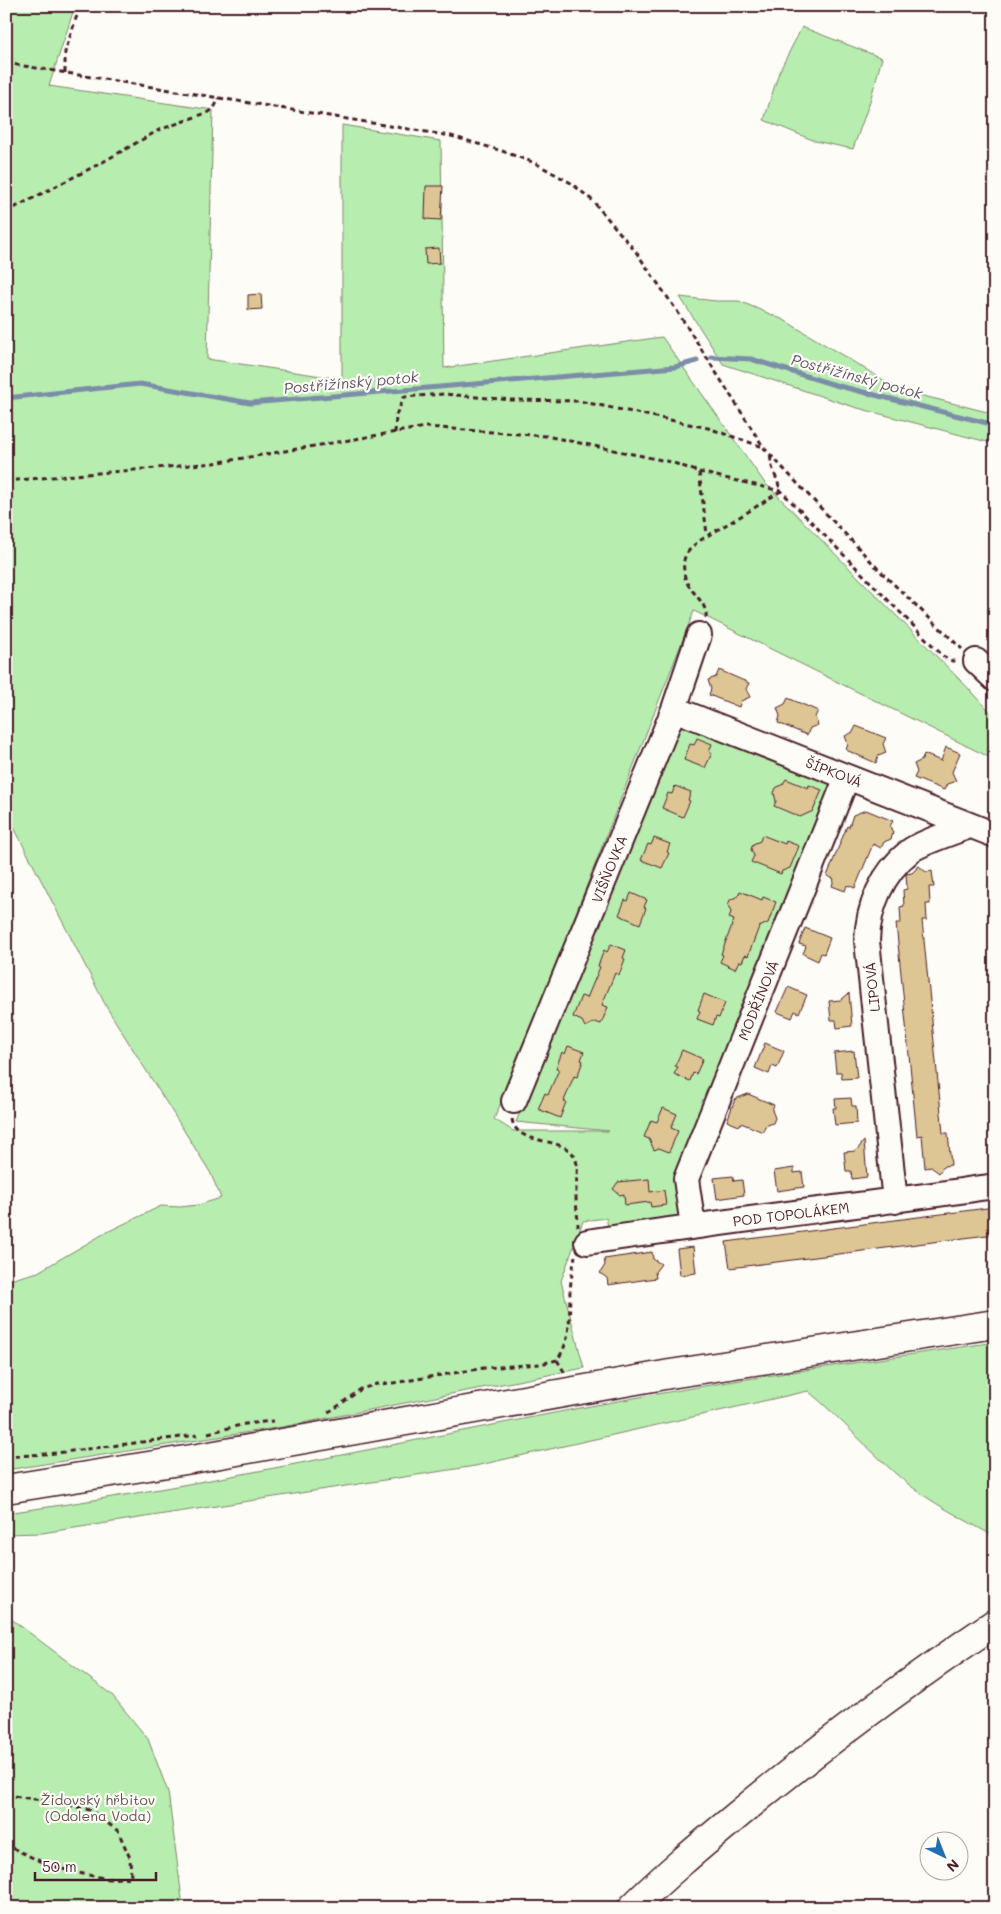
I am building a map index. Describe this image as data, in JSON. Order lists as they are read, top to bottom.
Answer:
{
  "streets": {
    "street": [
      "ŠÍPKOVÁ",
      "VIŠŇOVKA",
      "LIPOVÁ",
      "MODŘÍNOVÁ",
      "POD TOPOLÁKEM"
    ]
  },
  "crossings": [
    ["ŠÍPKOVÁ", "VIŠŇOVKA"],
    ["ŠÍPKOVÁ", "LIPOVÁ"],
    ["ŠÍPKOVÁ", "MODŘÍNOVÁ"],
    ["LIPOVÁ", "POD TOPOLÁKEM"],
    ["MODŘÍNOVÁ", "POD TOPOLÁKEM"]
  ],
  "water": ["Postřižínský potok"],
  "parks": ["Židovský hřbitov (Odolena Voda)"],
  "scale_bar": "50 m",
  "north": "bottom right"
}
